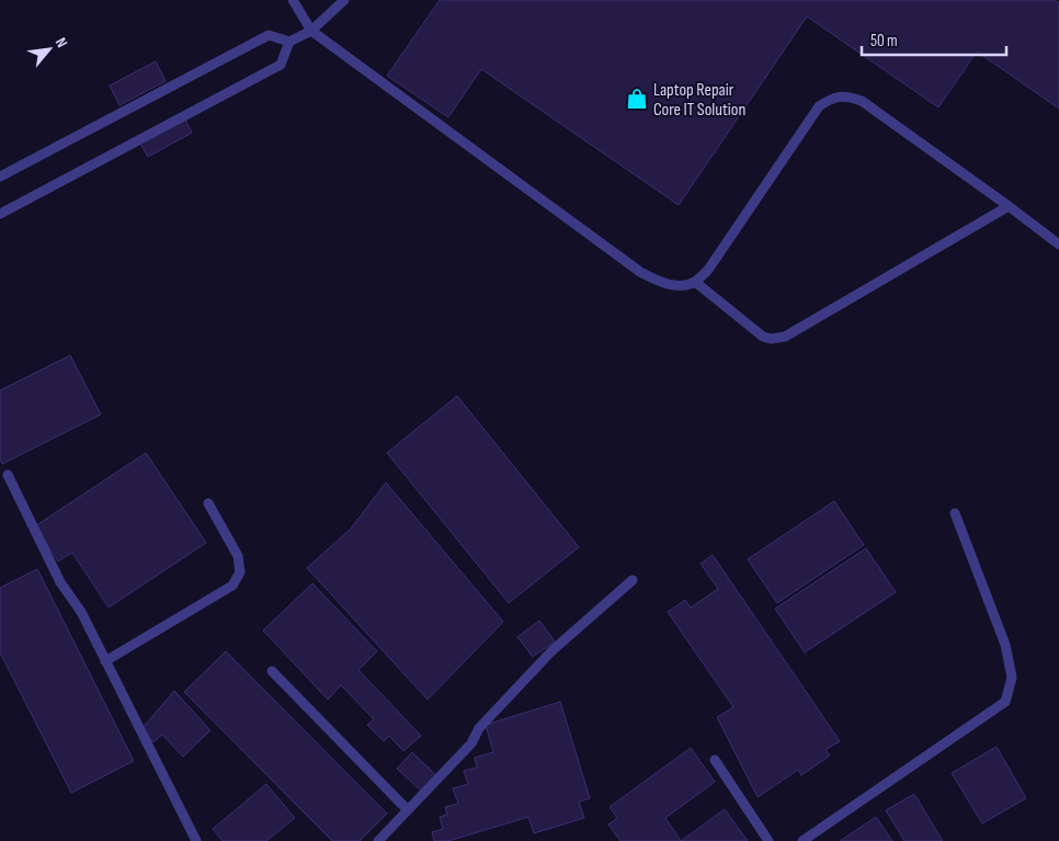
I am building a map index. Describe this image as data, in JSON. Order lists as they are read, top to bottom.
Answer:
{
  "places": {
    "shop": ["Laptop Repair Core IT Solution"]
  },
  "scale_bar": "50 m",
  "north": "top right"
}
